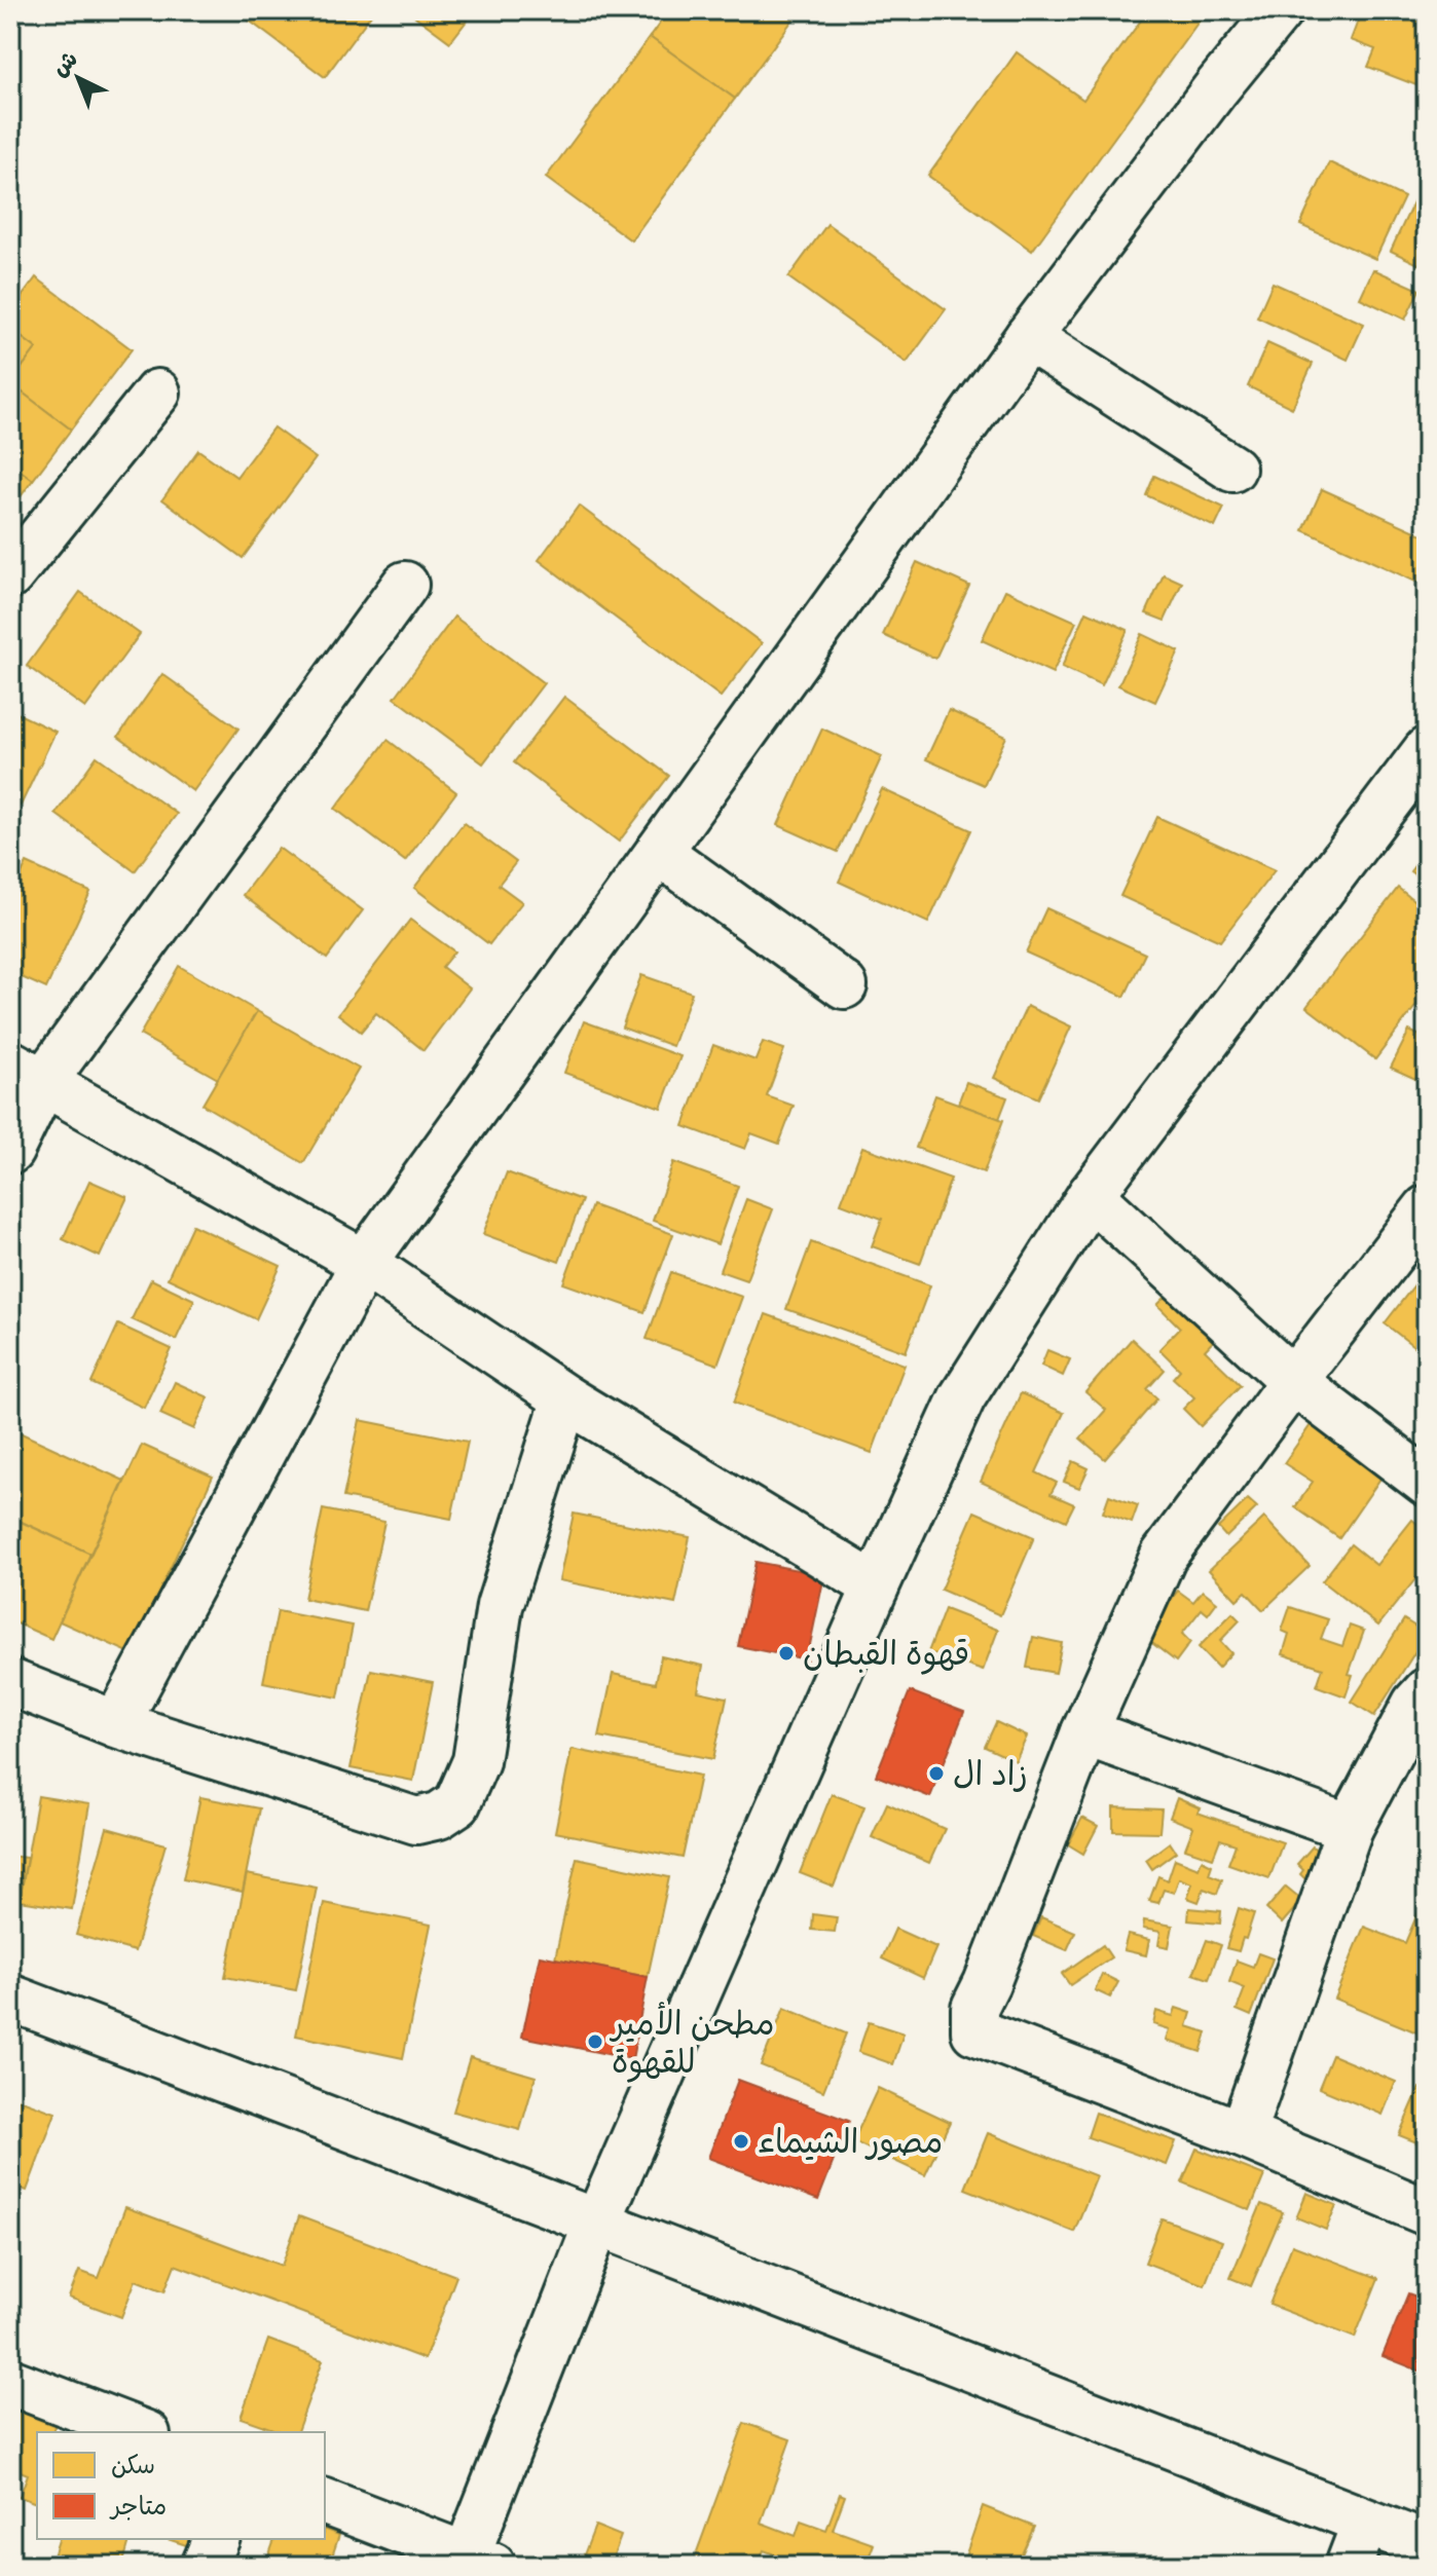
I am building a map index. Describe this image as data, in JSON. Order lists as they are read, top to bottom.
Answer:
{
  "places": [
    "قهوة القبطان",
    "زاد ال",
    "مطحن الأمير للقهوة",
    "مصور الشيماء"
  ],
  "legend": ["سكن", "متاجر"],
  "north": "top left"
}
